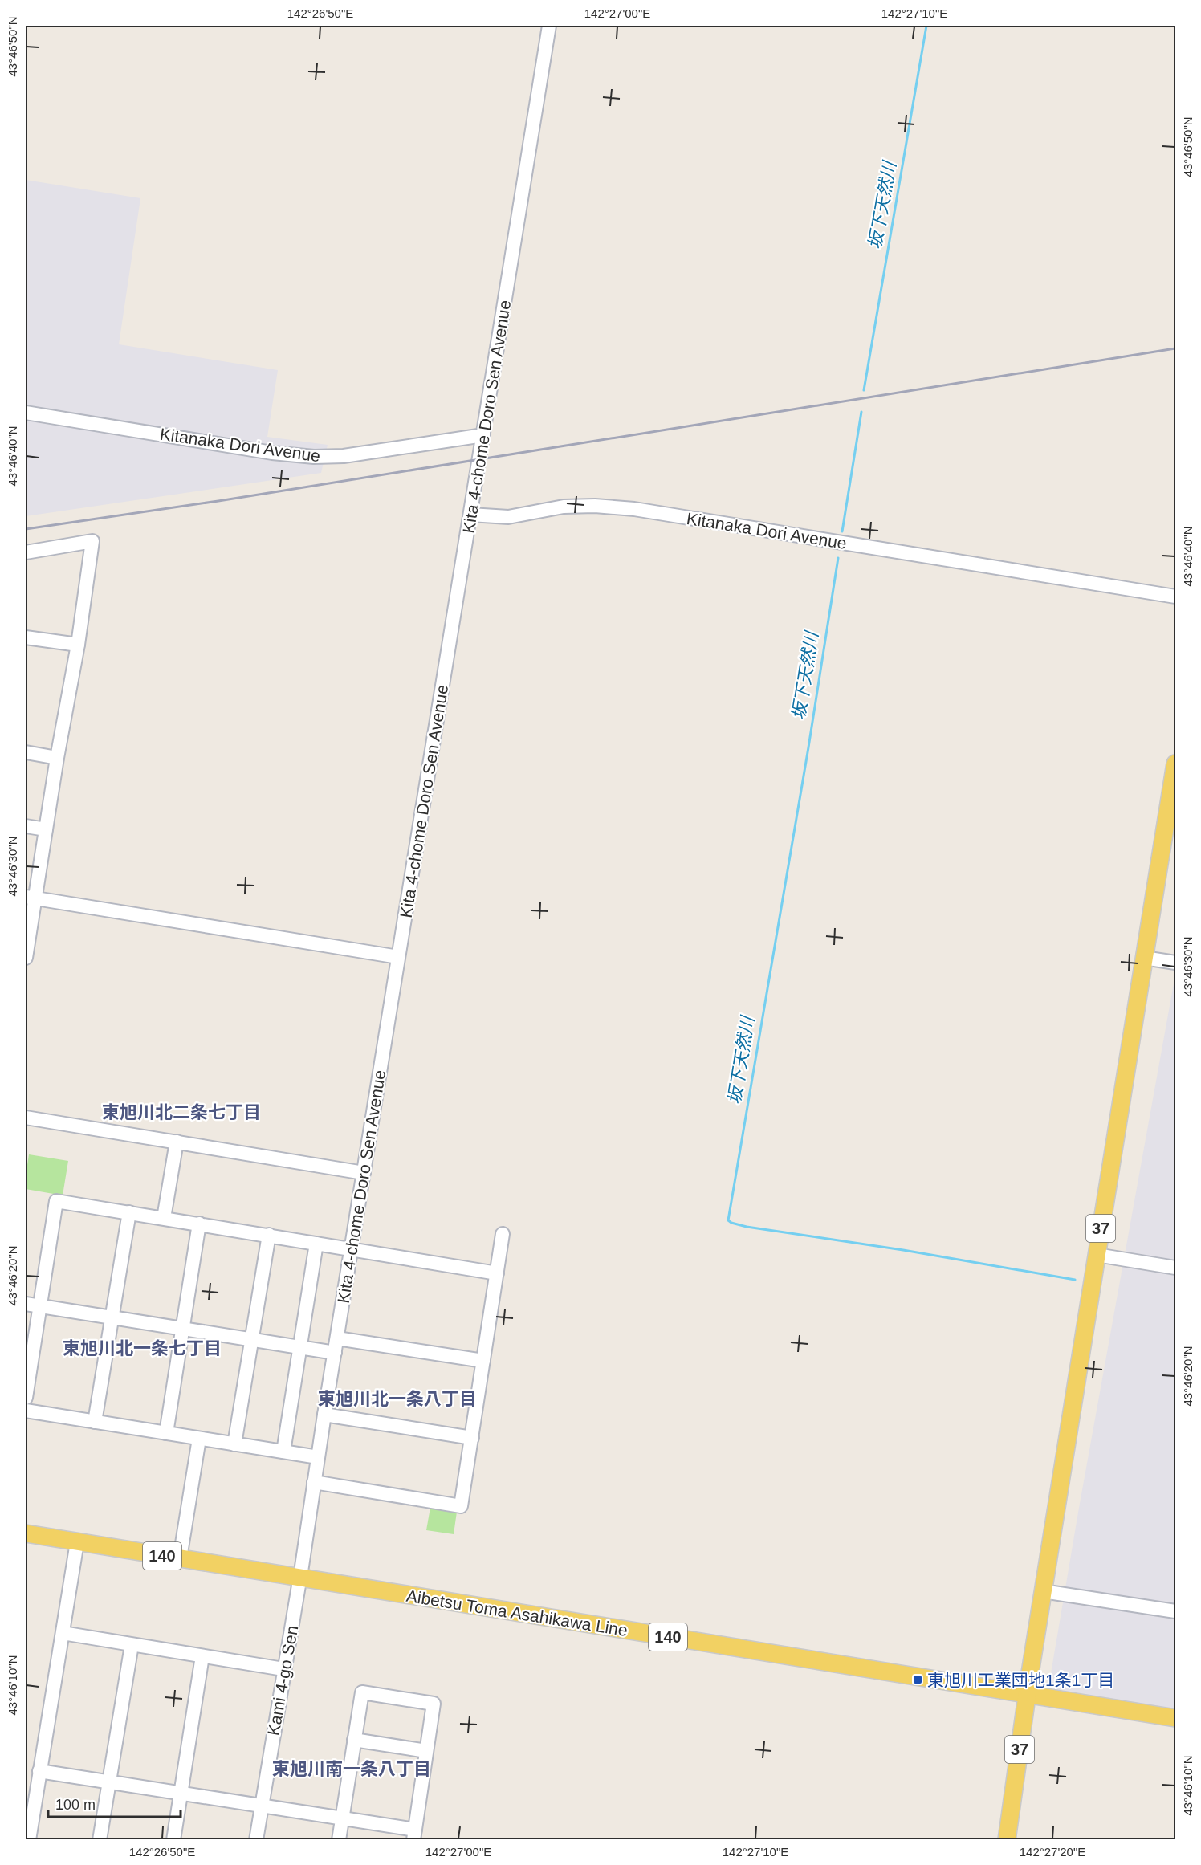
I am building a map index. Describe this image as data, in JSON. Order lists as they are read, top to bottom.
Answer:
{
  "streets": {
    "main road": ["37", "140", "Aibetsu Toma Asahikawa Line"],
    "street": ["Kita 4-chome Doro Sen Avenue", "Kitanaka Dori Avenue", "Kami 4-go Sen"]
  },
  "crossings": [
    ["Kita 4-chome Doro Sen Avenue", "Kitanaka Dori Avenue"],
    ["Kita 4-chome Doro Sen Avenue", "Aibetsu Toma Asahikawa Line"],
    ["Kita 4-chome Doro Sen Avenue", "Kami 4-go Sen"],
    ["37", "Aibetsu Toma Asahikawa Line"],
    ["Aibetsu Toma Asahikawa Line", "Kami 4-go Sen"]
  ],
  "districts": [
    "東旭川北二条七丁目",
    "東旭川北一条七丁目",
    "東旭川北一条八丁目",
    "東旭川南一条八丁目"
  ],
  "water": ["坂下天然川"],
  "places": {
    "transit": ["東旭川工業団地1条1丁目"]
  },
  "scale_bar": "100 m",
  "coordinates": [
    "142°26'50\"E",
    "142°27'00\"E",
    "142°27'10\"E",
    "43°46'50\"N",
    "43°46'40\"N",
    "43°46'30\"N",
    "43°46'20\"N",
    "43°46'10\"N",
    "142°27'20\"E"
  ]
}
